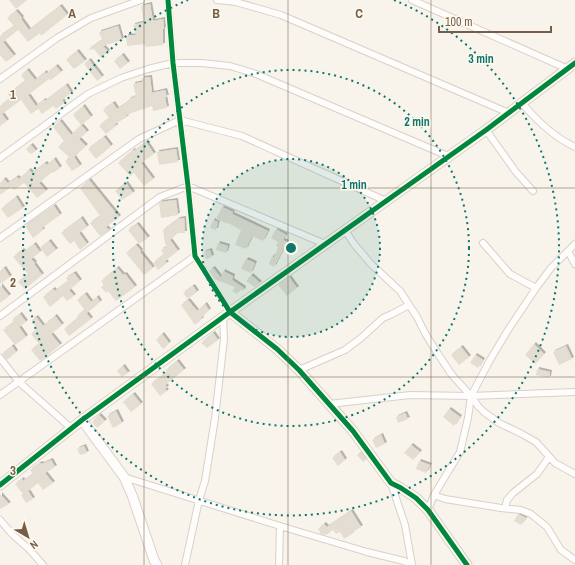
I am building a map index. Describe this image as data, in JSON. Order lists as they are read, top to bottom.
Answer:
{
  "scale_bar": "100 m",
  "north": "bottom right",
  "grid": {
    "columns": ["A", "B", "C"],
    "rows": ["1", "2", "3"]
  },
  "rings": ["3 min", "2 min", "1 min"]
}
